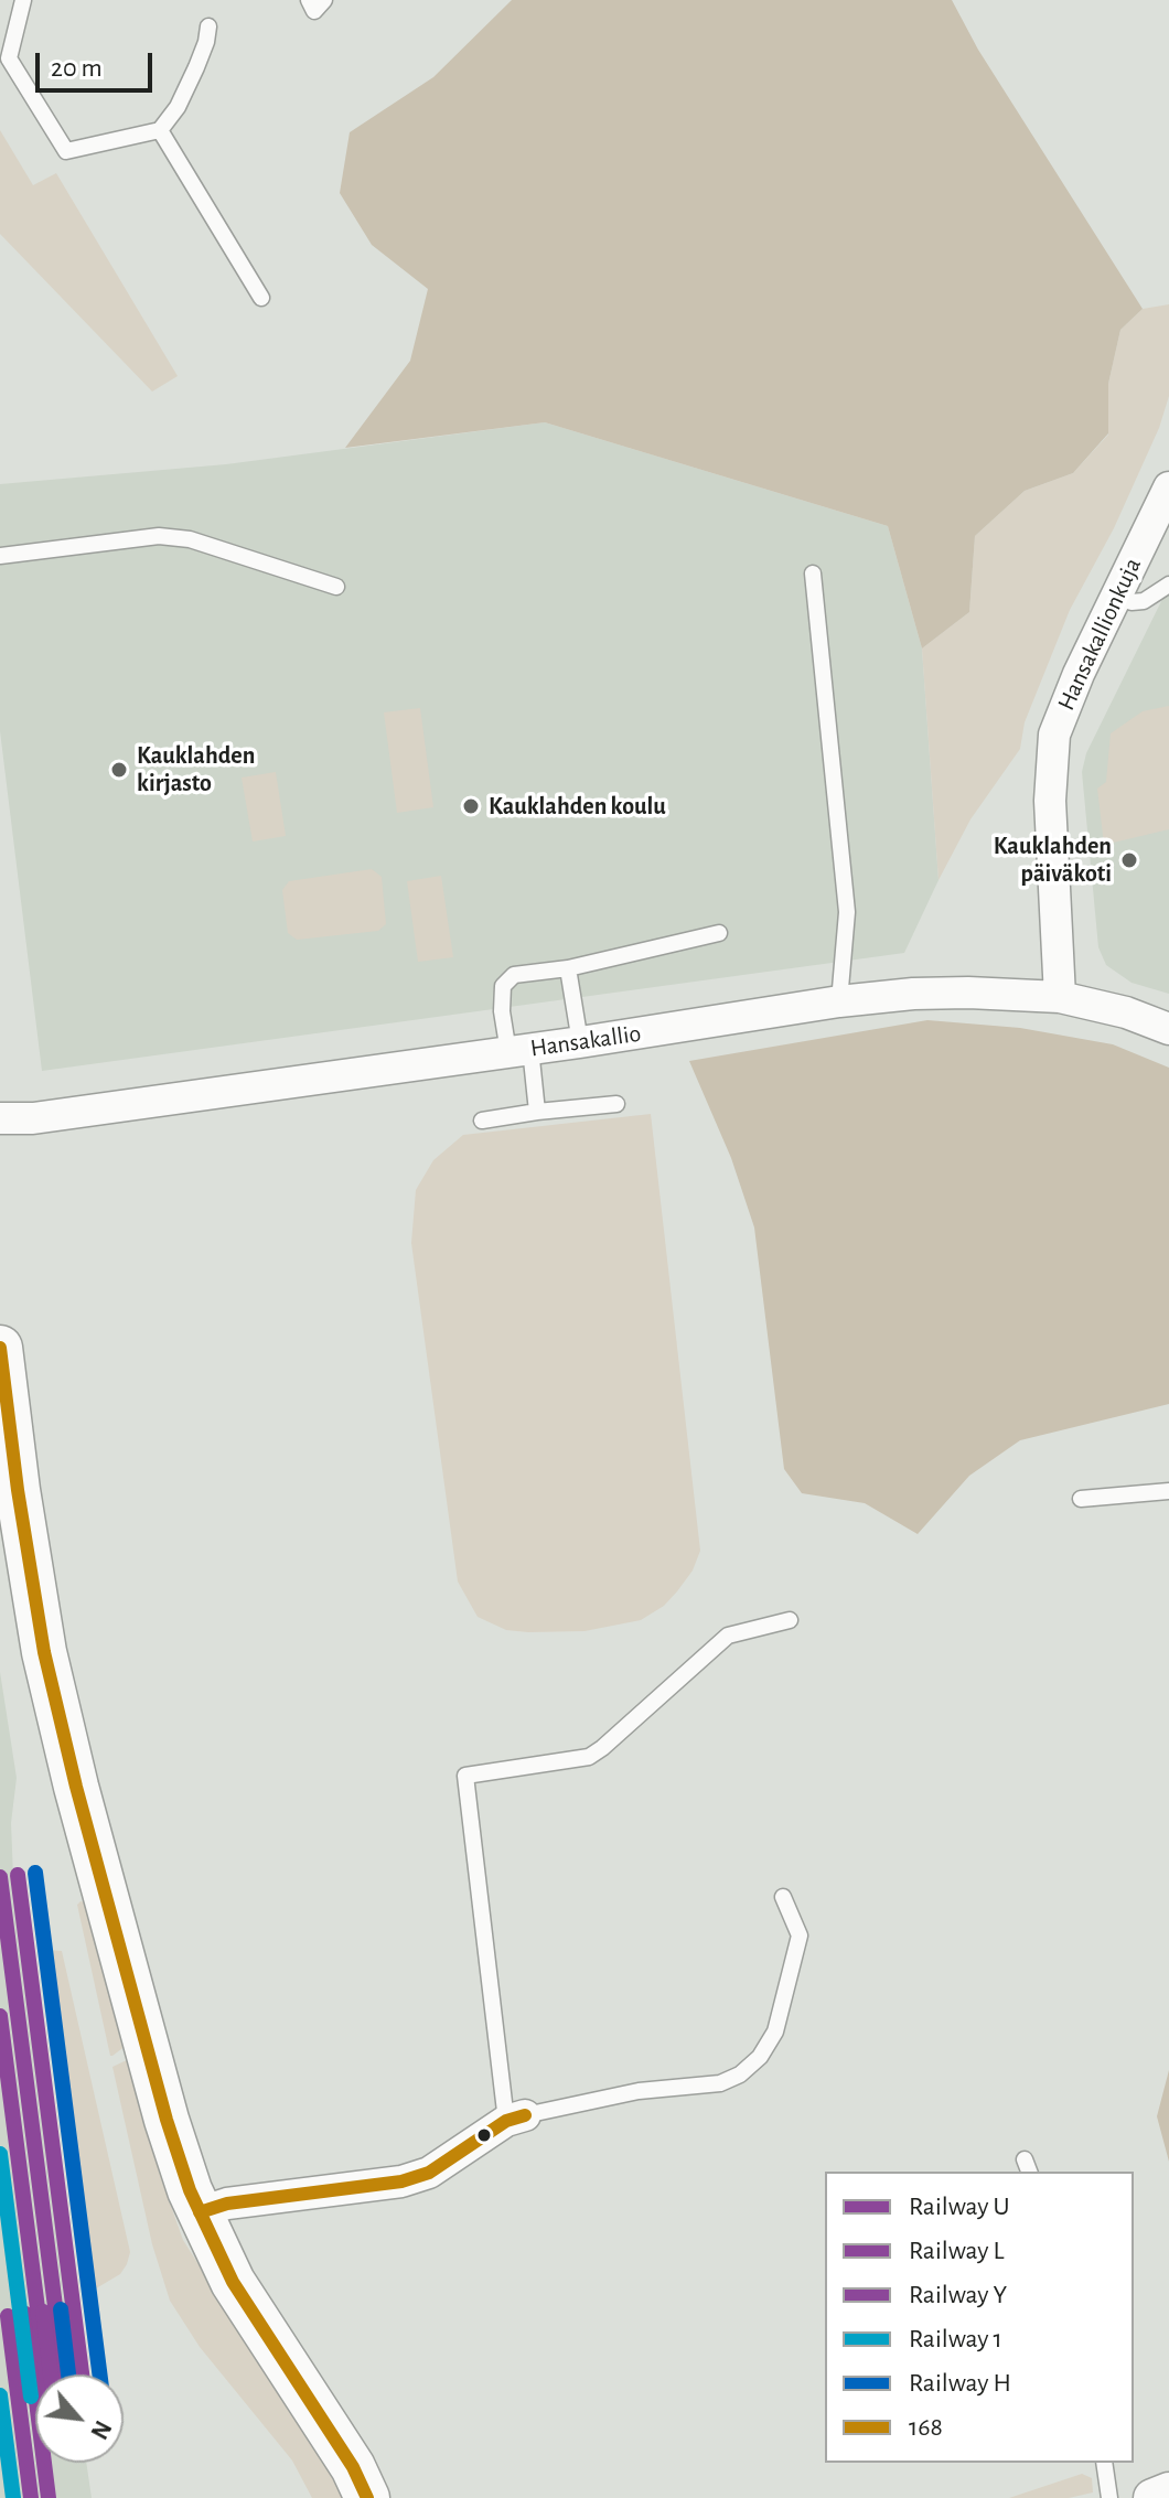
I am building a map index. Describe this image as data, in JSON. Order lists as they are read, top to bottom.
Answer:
{
  "streets": {
    "street": ["Hansakallionkuja", "Hansakallio"]
  },
  "crossings": [
    ["Hansakallionkuja", "Hansakallio"]
  ],
  "places": ["Kauklahden kirjasto", "Kauklahden koulu", "Kauklahden päiväkoti"],
  "lines": [
    "transit line 168",
    "rail line H",
    "rail line Y",
    "rail line U",
    "rail line L",
    "rail line 1"
  ],
  "legend": [
    "Railway U",
    "Railway L",
    "Railway Y",
    "Railway 1",
    "Railway H",
    "168"
  ],
  "scale_bar": "20 m",
  "north": "bottom right"
}
